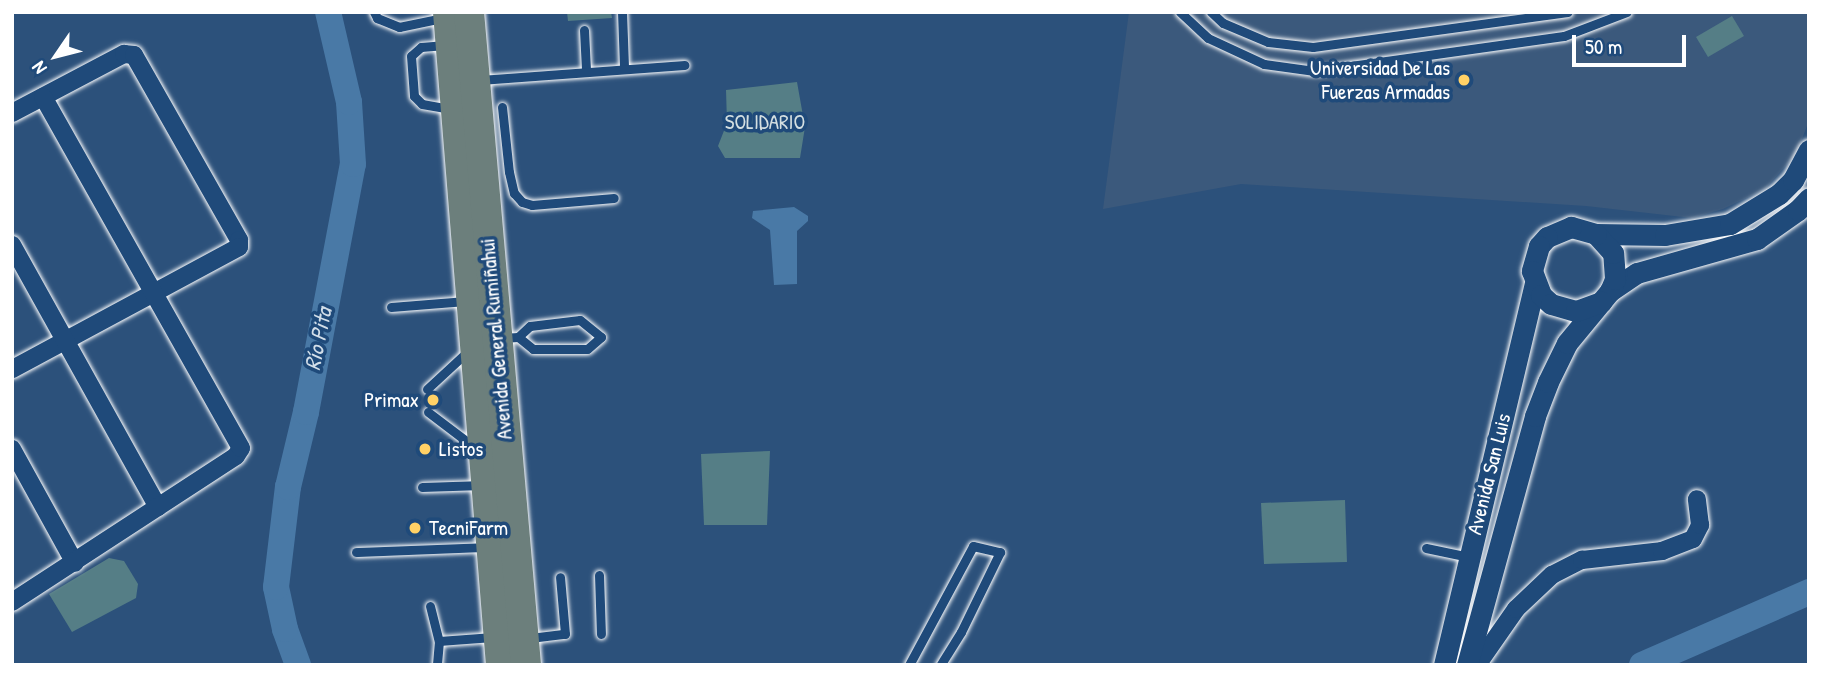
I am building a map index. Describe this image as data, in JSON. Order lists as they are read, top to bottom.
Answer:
{
  "streets": {
    "highway": ["Avenida General Rumiñahui"],
    "street": ["Avenida San Luis"]
  },
  "water": ["Río Pita"],
  "parks": ["SOLIDARIO"],
  "places": [
    "Universidad De Las Fuerzas Armadas",
    "Primax",
    "Listos",
    "TecniFarm"
  ],
  "scale_bar": "50 m",
  "north": "bottom left"
}
